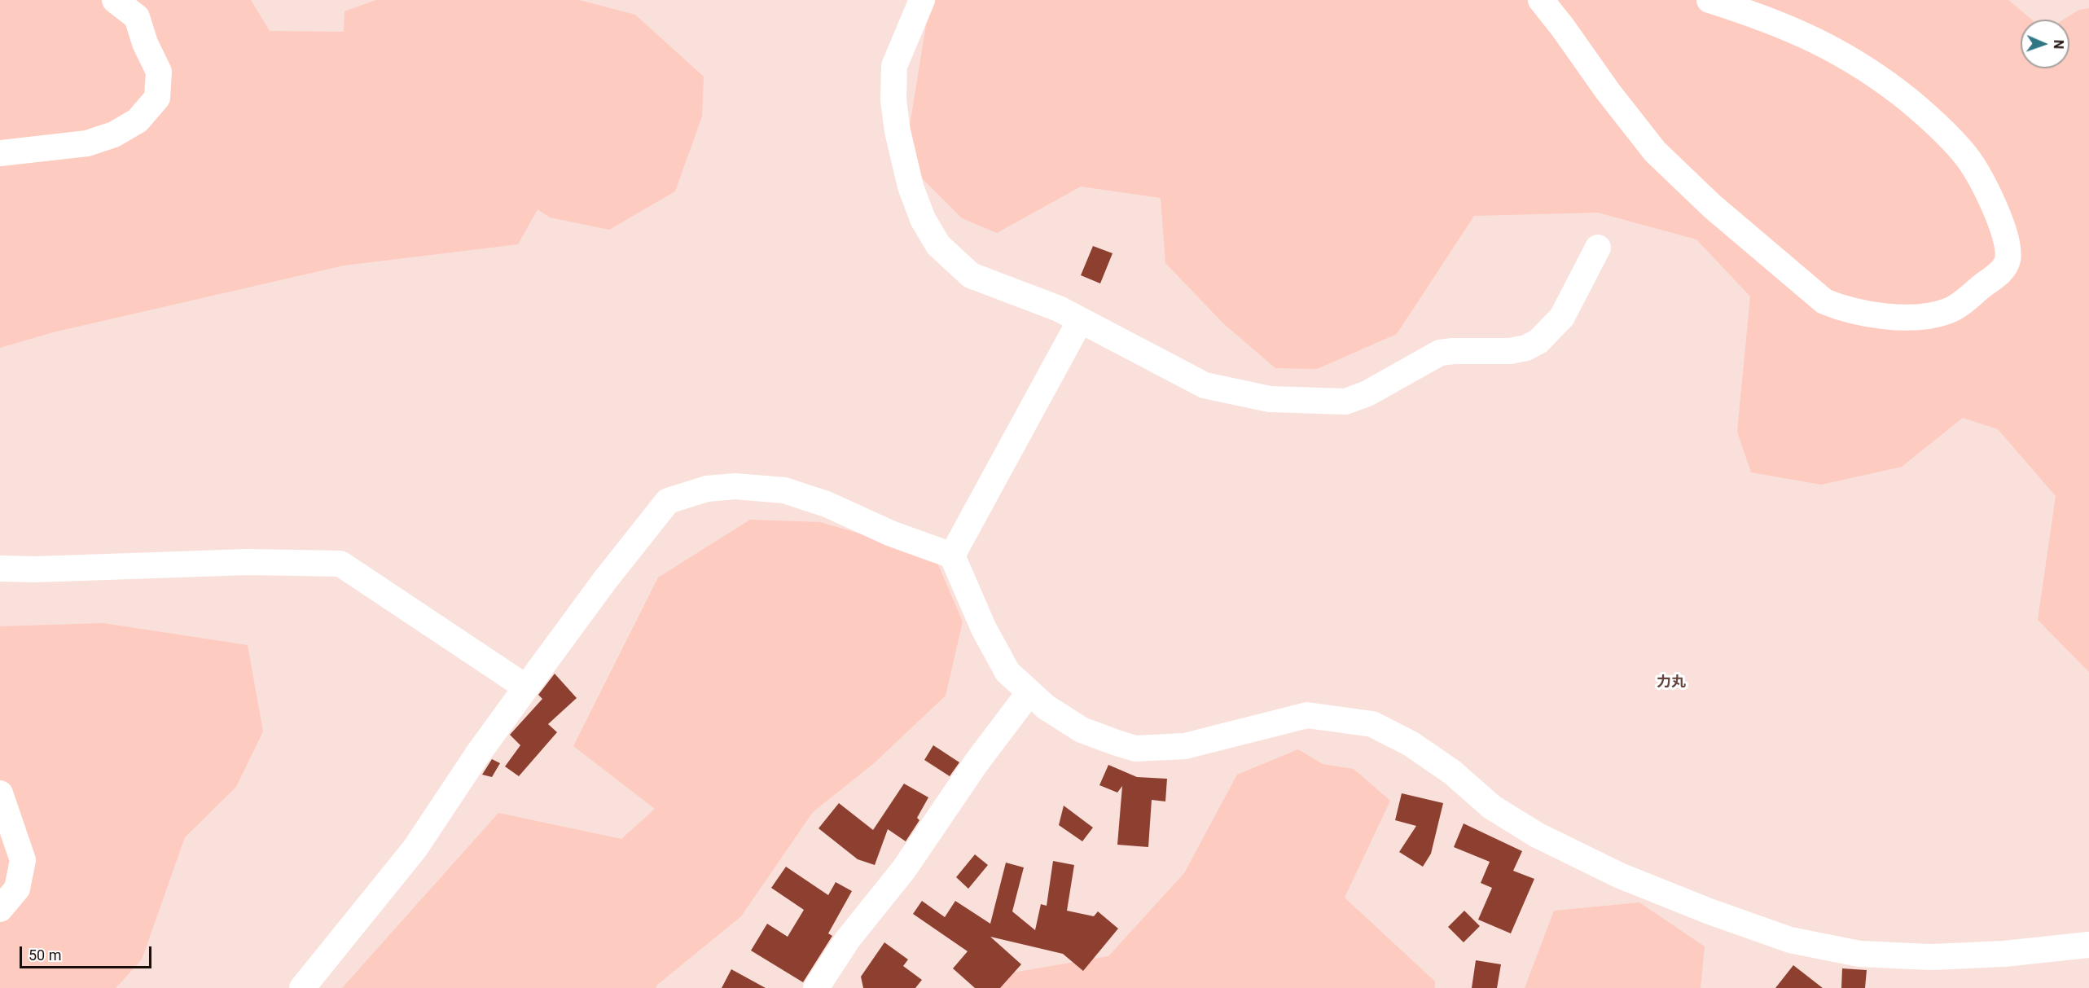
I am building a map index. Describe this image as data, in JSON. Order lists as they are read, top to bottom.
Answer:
{
  "districts": ["力丸"],
  "scale_bar": "50 m",
  "north": "right"
}
